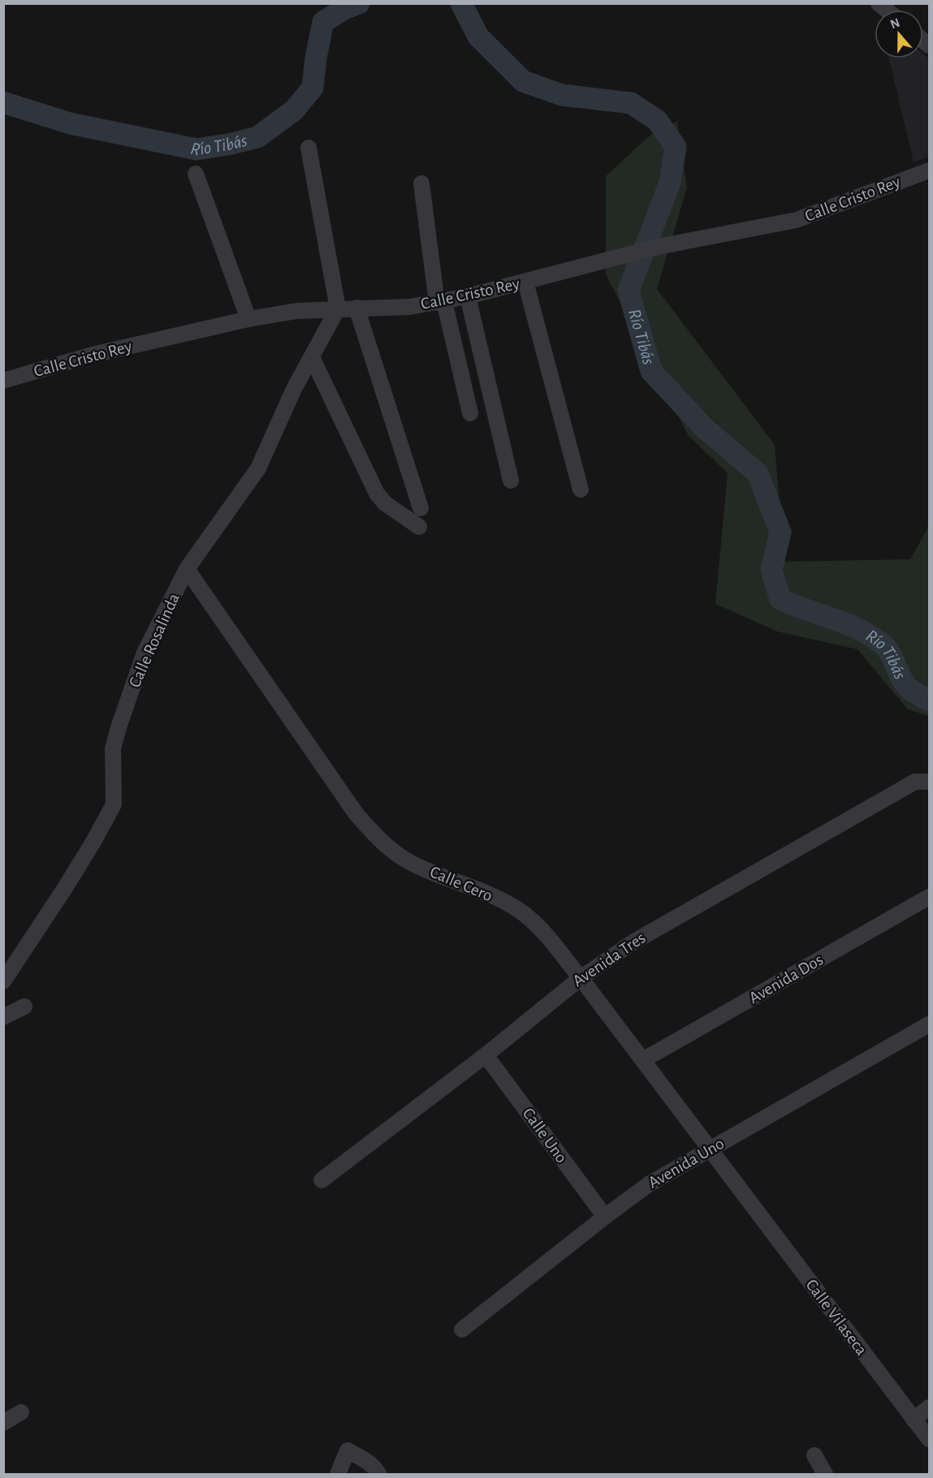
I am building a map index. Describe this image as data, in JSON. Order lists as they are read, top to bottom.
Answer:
{
  "streets": {
    "street": [
      "Calle Cristo Rey",
      "Calle Rosalinda",
      "Calle Cero",
      "Avenida Tres",
      "Avenida Dos",
      "Calle Uno",
      "Avenida Uno",
      "Calle Vilaseca"
    ]
  },
  "crossings": [
    ["Calle Cristo Rey", "Calle Rosalinda"],
    ["Calle Rosalinda", "Calle Cero"],
    ["Calle Cero", "Avenida Tres"],
    ["Calle Cero", "Avenida Dos"],
    ["Calle Cero", "Avenida Uno"],
    ["Calle Cero", "Calle Vilaseca"],
    ["Avenida Tres", "Calle Uno"],
    ["Calle Uno", "Avenida Uno"]
  ],
  "water": ["Río Tibás"],
  "north": "top"
}
